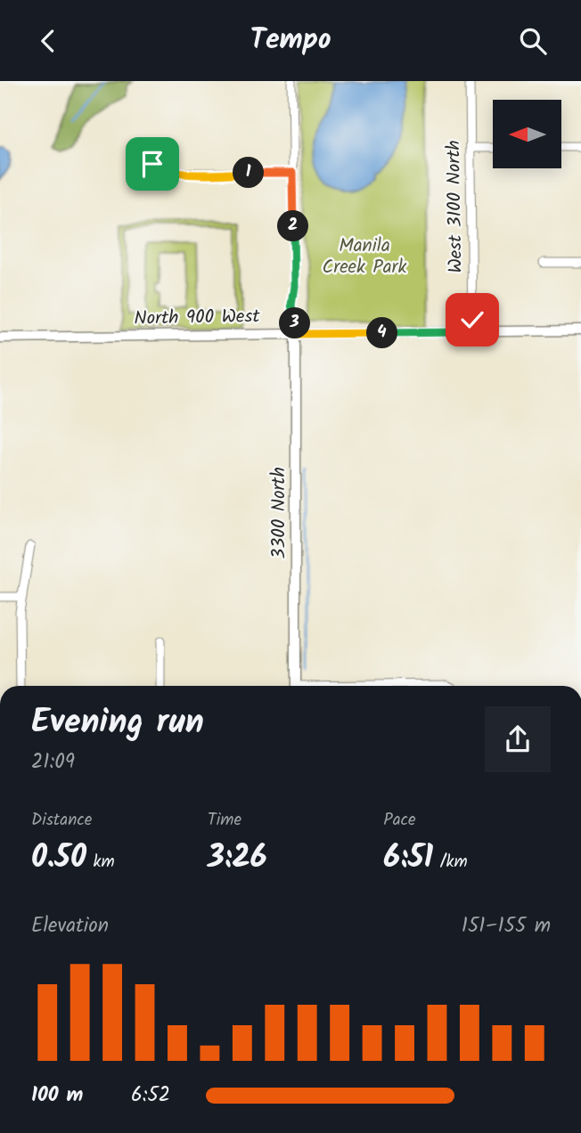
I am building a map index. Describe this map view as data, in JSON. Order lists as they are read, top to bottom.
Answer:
{
  "streets": {
    "street": ["West 3100 North", "North 900 West", "3300 North"]
  },
  "crossings": [
    ["West 3100 North", "North 900 West"],
    ["North 900 West", "3300 North"]
  ],
  "parks": ["Manila Creek Park"],
  "north": "left",
  "page": {
    "header": "Tempo",
    "pins": [
      "1",
      "2",
      "3",
      "4"
    ],
    "heading": ["Evening run", "21:09"],
    "stats": [
      ["Distance", "0.50 km"],
      ["Time", "3:26"],
      ["Pace", "6:51 /km"]
    ],
    "chart": ["Elevation", "151–155 m"],
    "list": [
      {
        "name": "100 m",
        "note": "6:52"
      }
    ]
  }
}
